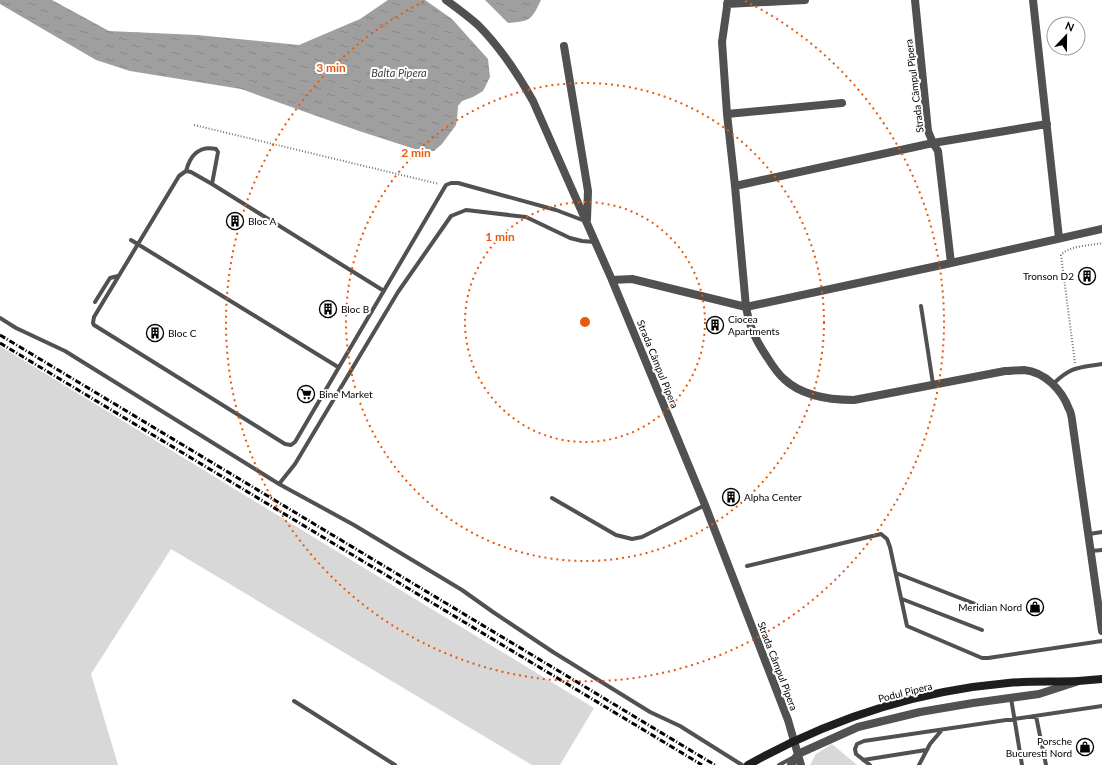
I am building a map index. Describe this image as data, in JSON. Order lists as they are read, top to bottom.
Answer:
{
  "streets": {
    "main road": ["Podul Pipera"],
    "street": ["Strada Câmpul Pipera"]
  },
  "water": ["Balta Pipera"],
  "places": {
    "building": [
      "Bloc A",
      "Tronson D2",
      "Bloc B",
      "Ciocea Apartments",
      "Bloc C",
      "Alpha Center"
    ],
    "supermarket": ["Bine Market"],
    "shop": ["Meridian Nord", "Porsche Bucuresti Nord"]
  },
  "north": "top",
  "rings": ["3 min", "2 min", "1 min"]
}
